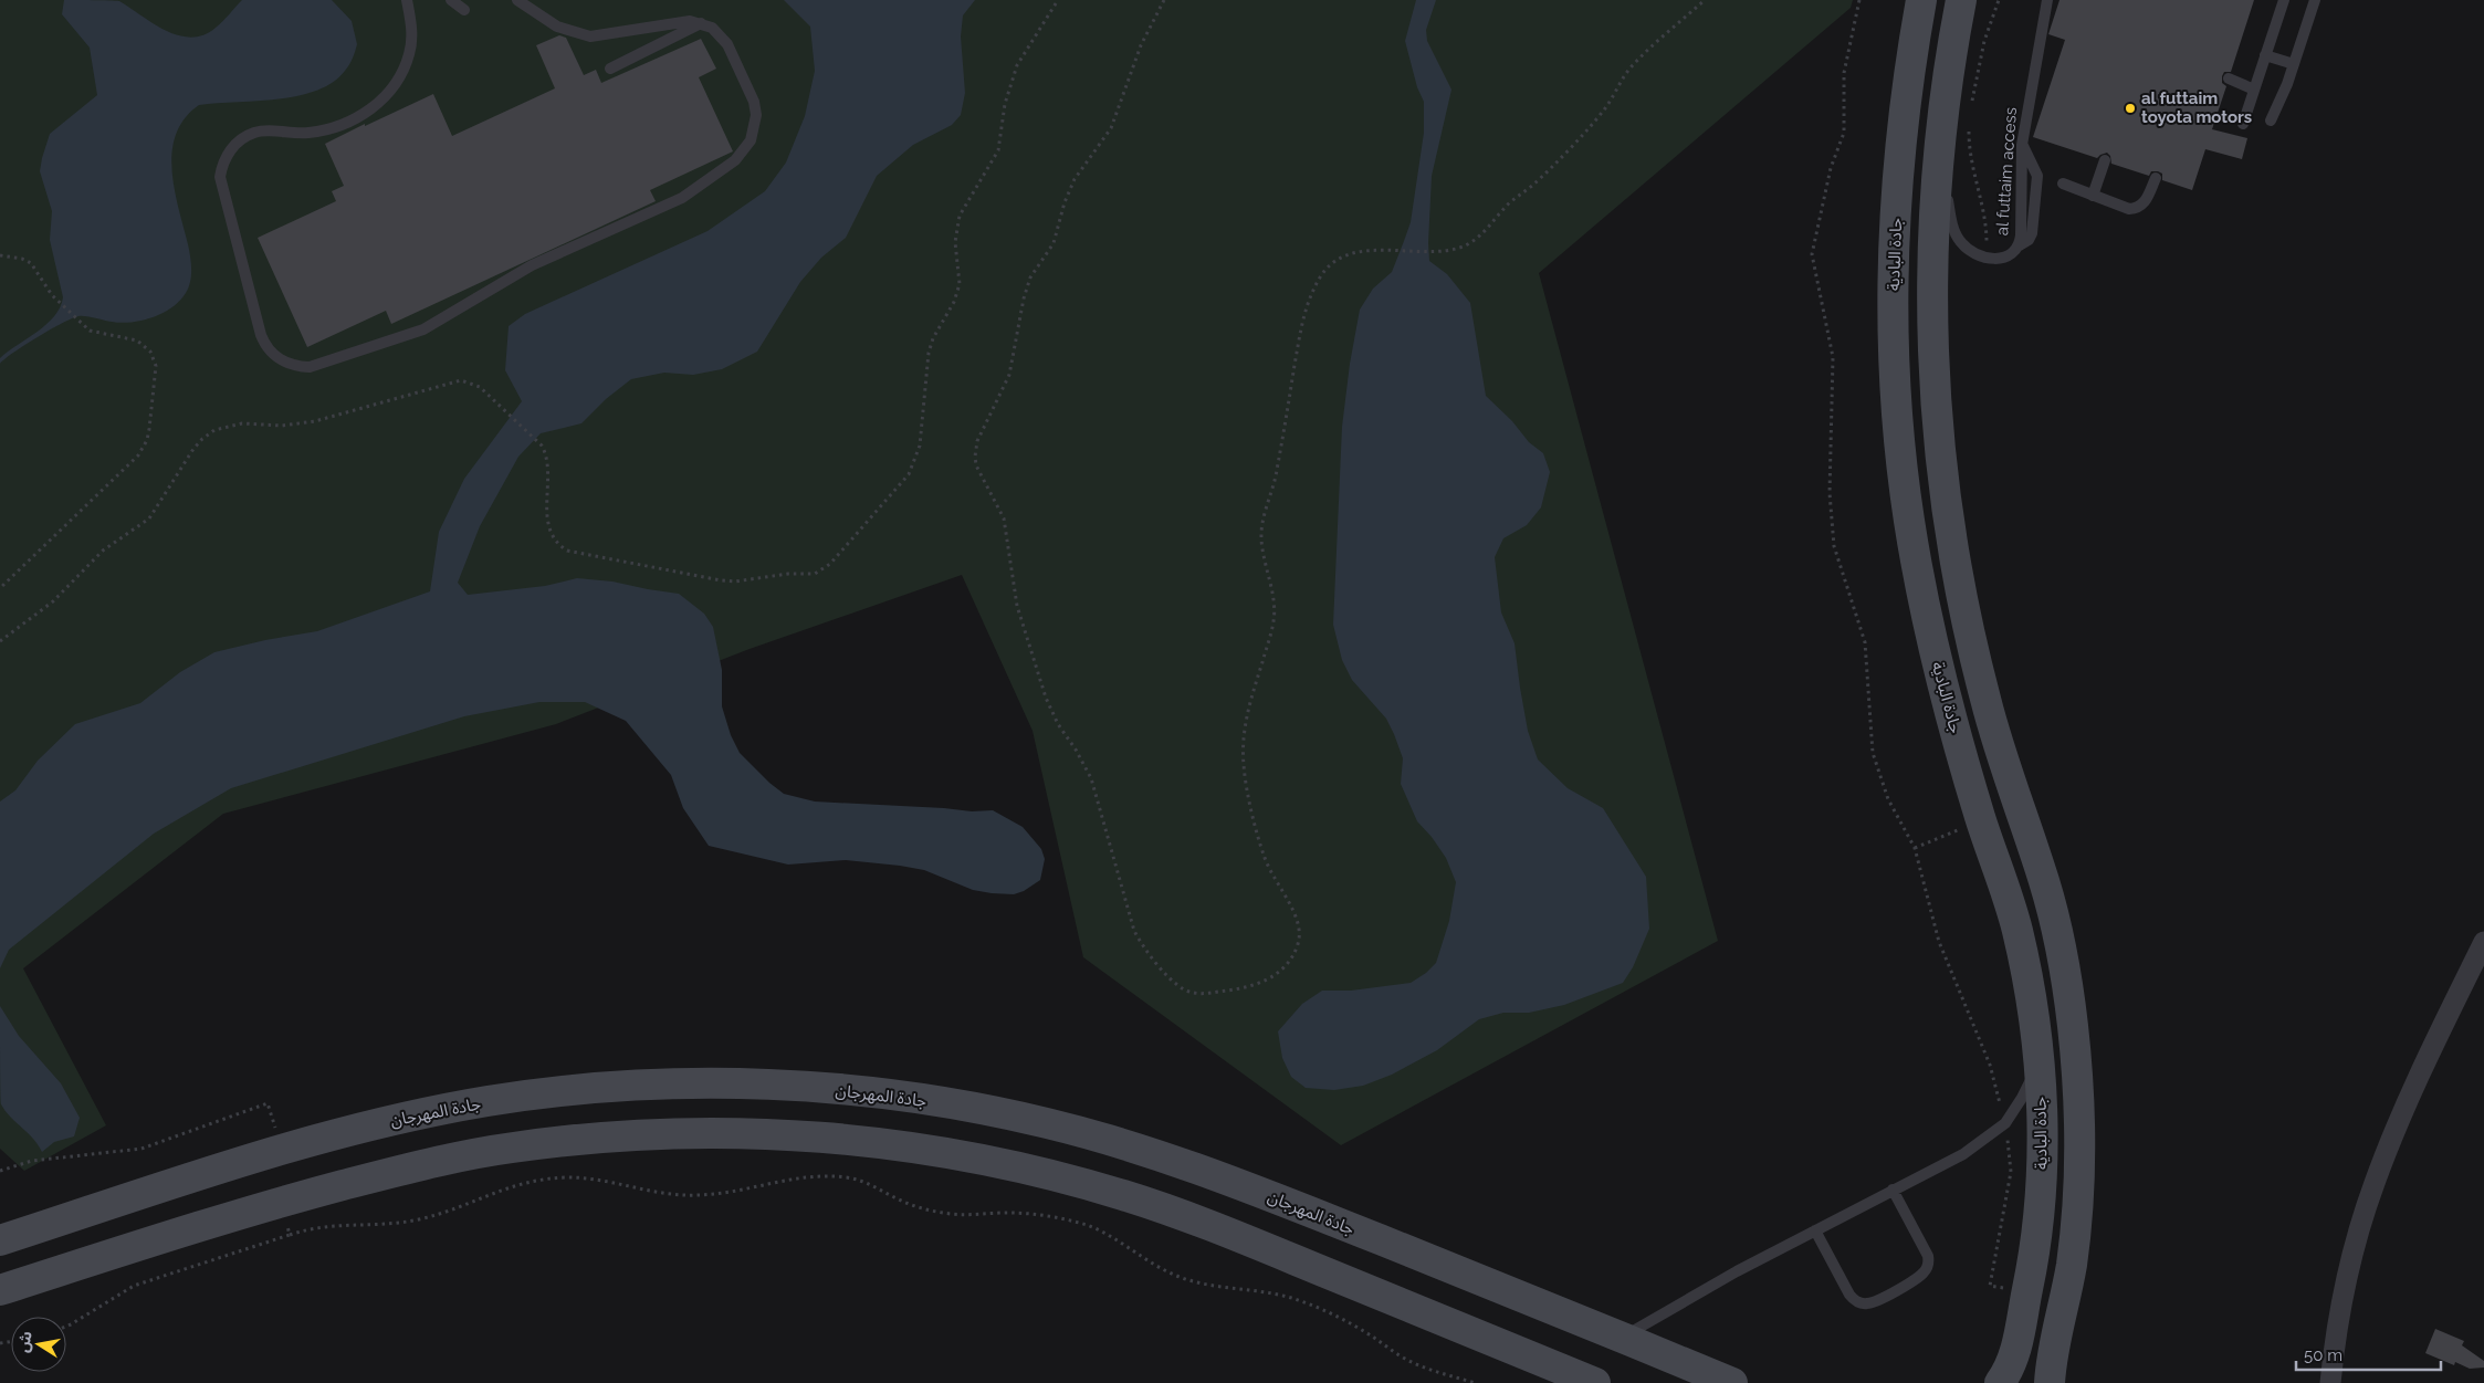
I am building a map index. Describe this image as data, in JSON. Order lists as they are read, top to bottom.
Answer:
{
  "streets": {
    "main road": ["جادة البادية", "جادة المهرجان"],
    "lane": ["al futtaim access"]
  },
  "places": ["al futtaim toyota motors"],
  "scale_bar": "50 m",
  "north": "left"
}
